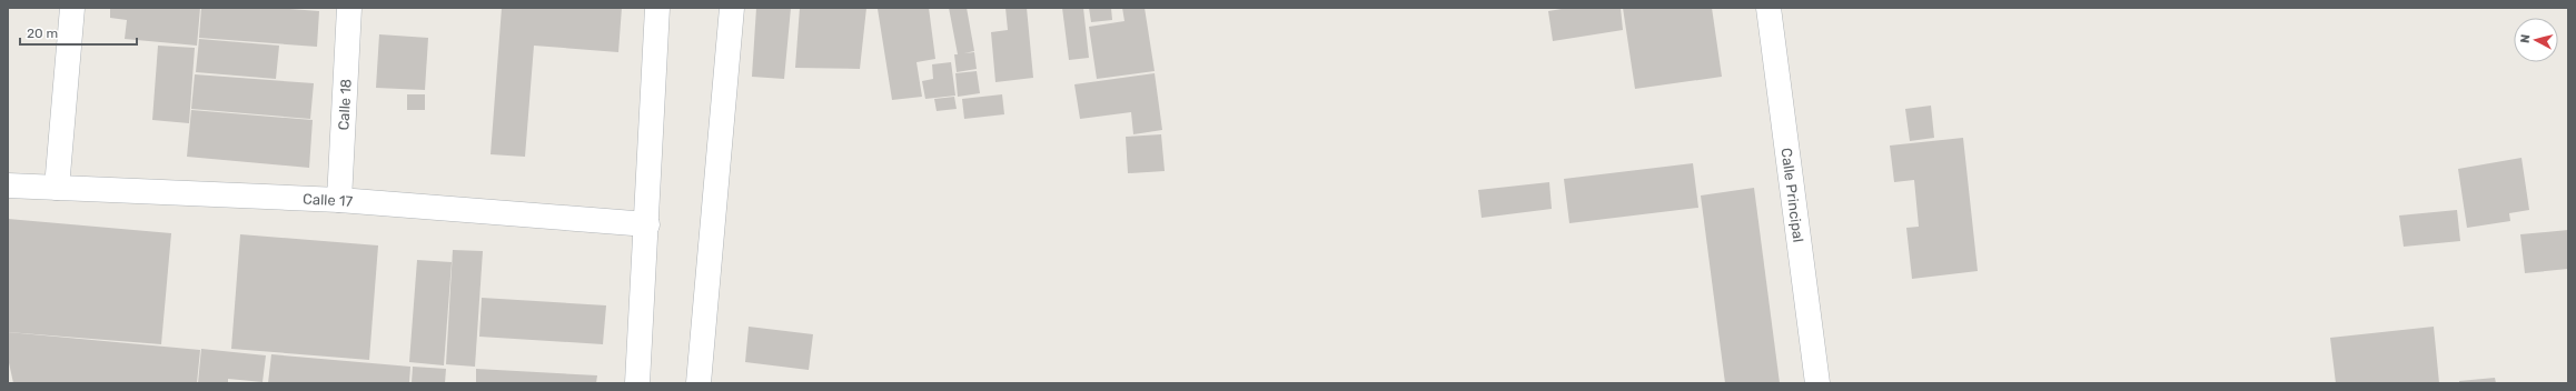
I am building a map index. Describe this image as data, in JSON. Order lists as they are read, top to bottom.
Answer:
{
  "streets": {
    "street": ["Calle 18", "Calle Principal", "Calle 17"]
  },
  "crossings": [
    ["Calle 18", "Calle 17"]
  ],
  "scale_bar": "20 m",
  "north": "left"
}
